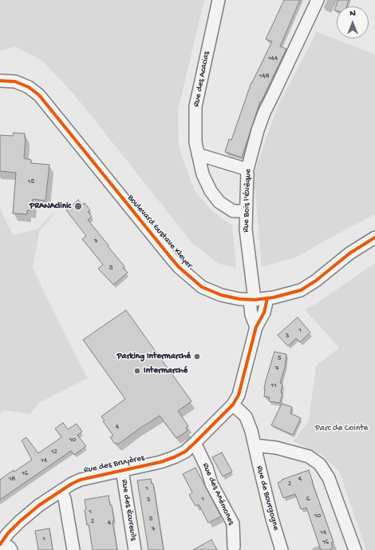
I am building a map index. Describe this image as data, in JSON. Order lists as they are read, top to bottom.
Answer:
{
  "streets": {
    "street": [
      "Rue des Acacias",
      "Rue Bois l'Évêque",
      "Boulevard Gustave Kleyer",
      "Rue des Bruyères",
      "Rue des Anémones",
      "Rue de Bourgogne",
      "Rue des Écureuils"
    ]
  },
  "crossings": [
    ["Rue des Acacias", "Rue Bois l'Évêque"],
    ["Rue Bois l'Évêque", "Boulevard Gustave Kleyer"],
    ["Rue Bois l'Évêque", "Rue des Bruyères"],
    ["Boulevard Gustave Kleyer", "Rue des Bruyères"],
    ["Rue des Bruyères", "Rue des Anémones"],
    ["Rue des Bruyères", "Rue de Bourgogne"],
    ["Rue des Bruyères", "Rue des Écureuils"]
  ],
  "parks": ["Parc de Cointe"],
  "places": ["PRANAclinic", "Parking Intermarché", "Intermarché"],
  "house_numbers": [
    "144",
    "148",
    "15",
    "7",
    "5",
    "1",
    "3",
    "5",
    "7",
    "11",
    "4",
    "10",
    "12",
    "14",
    "16",
    "18",
    "4",
    "2",
    "1",
    "1",
    "6",
    "3",
    "1",
    "10",
    "5",
    "2",
    "4",
    "7",
    "14",
    "1",
    "16"
  ],
  "north": "top"
}
